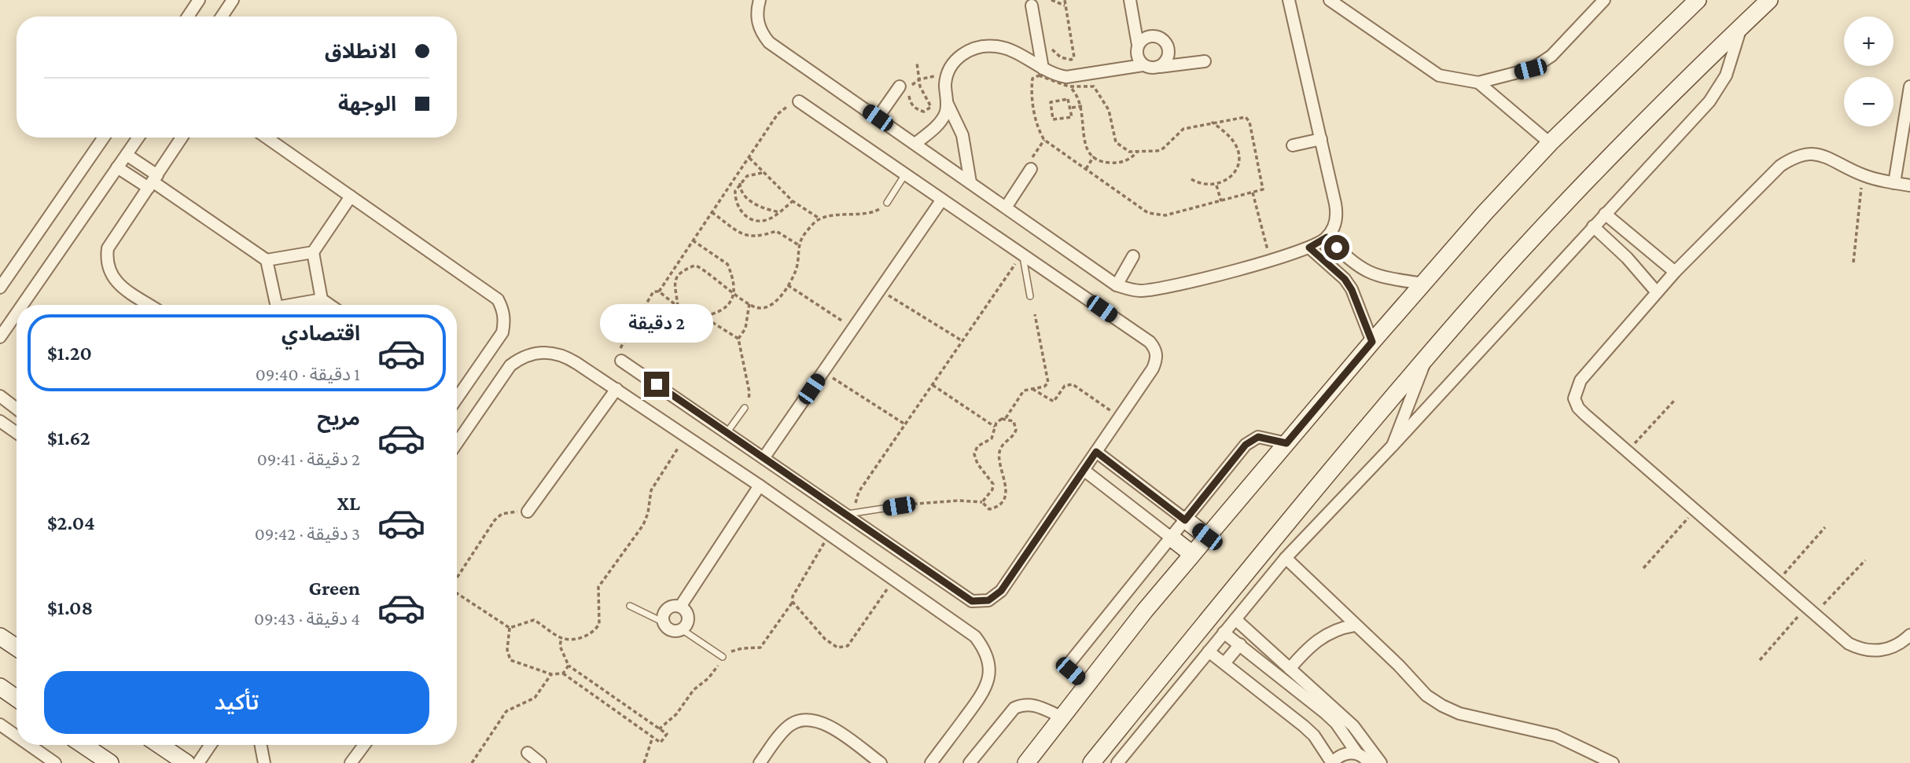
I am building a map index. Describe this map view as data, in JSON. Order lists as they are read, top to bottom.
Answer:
{
  "page": {
    "map_buttons": ["+", "−"],
    "banner": ["الانطلاق", "الوجهة"],
    "bubble": "2 دقيقة",
    "list": [
      {
        "name": "اقتصادي",
        "note": "1 دقيقة · 09:40",
        "value": "$1.20"
      },
      {
        "name": "مريح",
        "note": "2 دقيقة · 09:41",
        "value": "$1.62"
      },
      {
        "name": "XL",
        "note": "3 دقيقة · 09:42",
        "value": "$2.04"
      },
      {
        "name": "Green",
        "note": "4 دقيقة · 09:43",
        "value": "$1.08"
      }
    ],
    "buttons": "تأكيد"
  }
}
